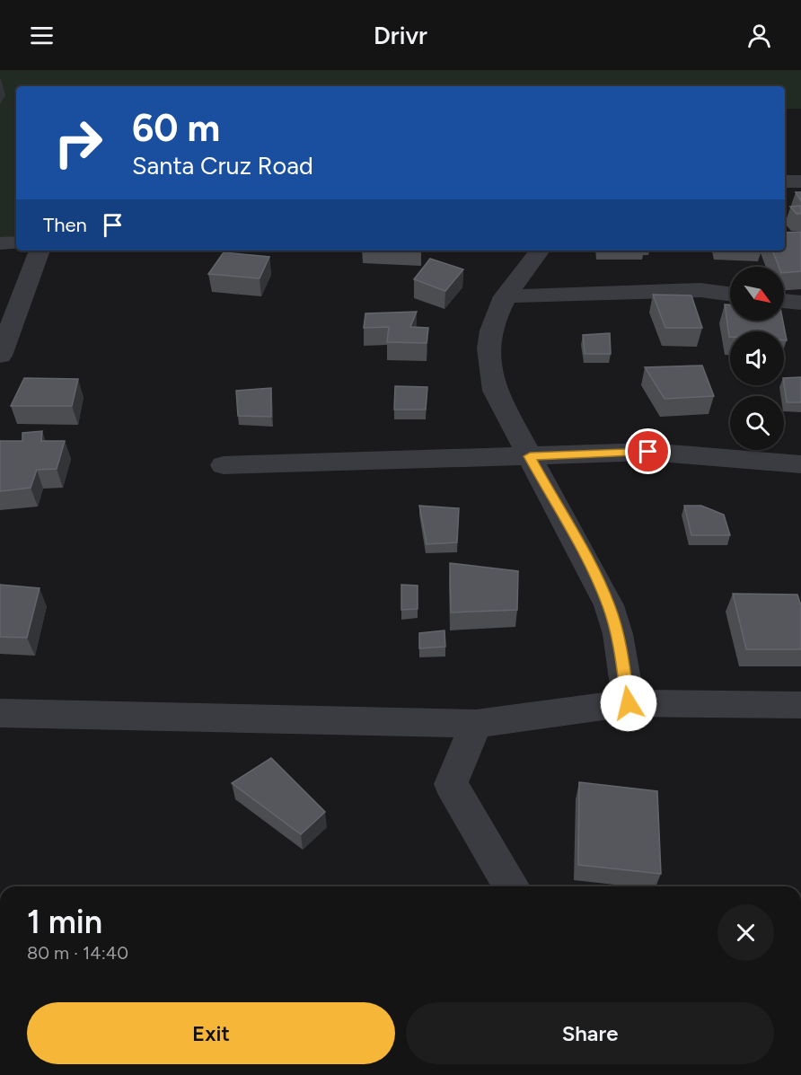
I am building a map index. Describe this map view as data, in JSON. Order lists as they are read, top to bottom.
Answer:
{
  "north": "bottom right",
  "page": {
    "header": "Drivr",
    "turn": ["60 m", "Santa Cruz Road"],
    "then": "Then",
    "heading": ["1 min", "80 m · 14:40"],
    "buttons": ["Exit", "Share"]
  }
}
